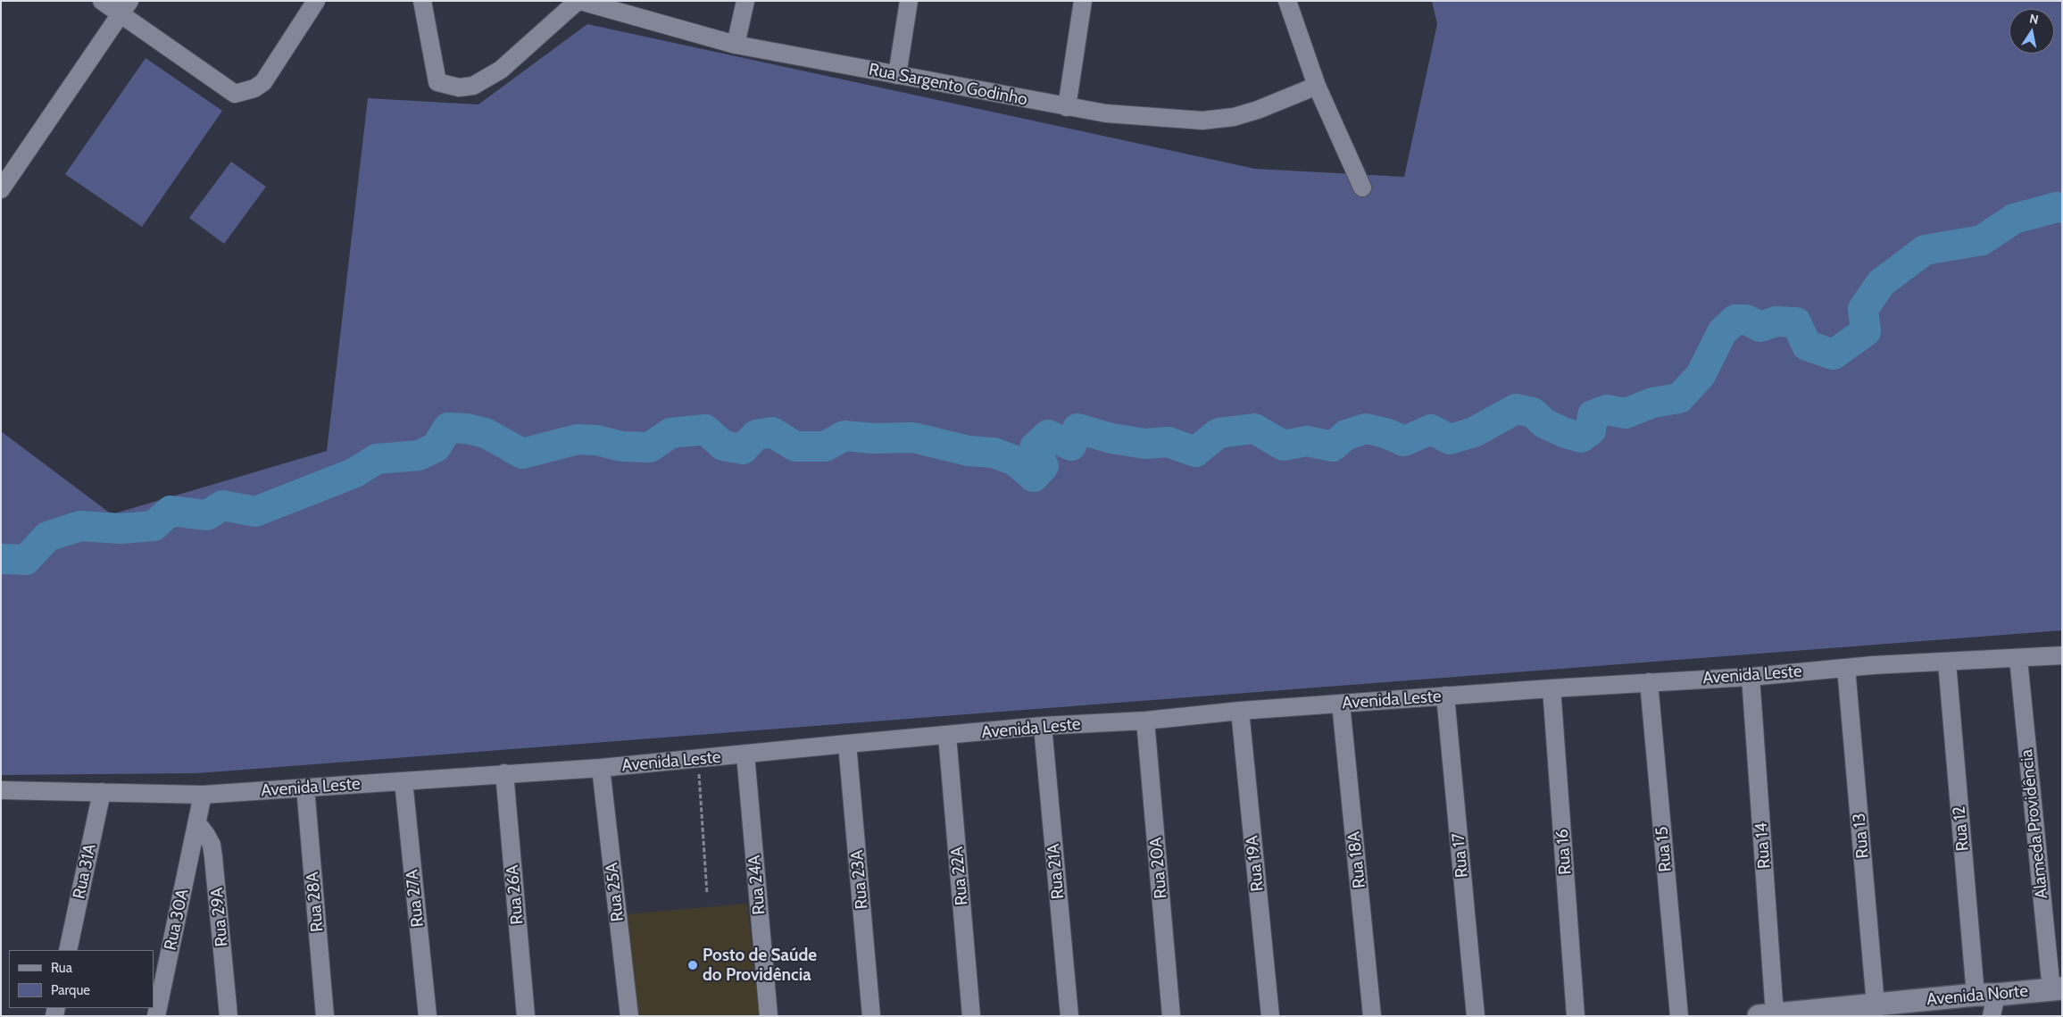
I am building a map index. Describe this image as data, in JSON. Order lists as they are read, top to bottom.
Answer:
{
  "streets": {
    "street": [
      "Rua Sargento Godinho",
      "Avenida Leste",
      "Alameda Providência",
      "Rua 12",
      "Rua 13",
      "Rua 14",
      "Rua 15",
      "Rua 16",
      "Rua 17",
      "Rua 18A",
      "Rua 19A",
      "Rua 20A",
      "Rua 31A",
      "Rua 21A",
      "Rua 22A",
      "Rua 23A",
      "Rua 24A",
      "Rua 25A",
      "Rua 26A",
      "Rua 27A",
      "Rua 28A",
      "Rua 29A",
      "Rua 30A",
      "Avenida Norte"
    ]
  },
  "crossings": [
    ["Avenida Leste", "Alameda Providência"],
    ["Avenida Leste", "Rua 12"],
    ["Avenida Leste", "Rua 13"],
    ["Avenida Leste", "Rua 14"],
    ["Avenida Leste", "Rua 15"],
    ["Avenida Leste", "Rua 16"],
    ["Avenida Leste", "Rua 17"],
    ["Avenida Leste", "Rua 18A"],
    ["Avenida Leste", "Rua 19A"],
    ["Avenida Leste", "Rua 20A"],
    ["Avenida Leste", "Rua 31A"],
    ["Avenida Leste", "Rua 21A"],
    ["Avenida Leste", "Rua 22A"],
    ["Avenida Leste", "Rua 23A"],
    ["Avenida Leste", "Rua 24A"],
    ["Avenida Leste", "Rua 25A"],
    ["Avenida Leste", "Rua 26A"],
    ["Avenida Leste", "Rua 27A"],
    ["Avenida Leste", "Rua 28A"],
    ["Avenida Leste", "Rua 30A"],
    ["Alameda Providência", "Avenida Norte"],
    ["Rua 12", "Avenida Norte"],
    ["Rua 13", "Avenida Norte"],
    ["Rua 14", "Avenida Norte"],
    ["Rua 29A", "Rua 30A"]
  ],
  "places": ["Posto de Saúde do Providência"],
  "legend": ["Rua", "Parque"],
  "north": "top"
}
